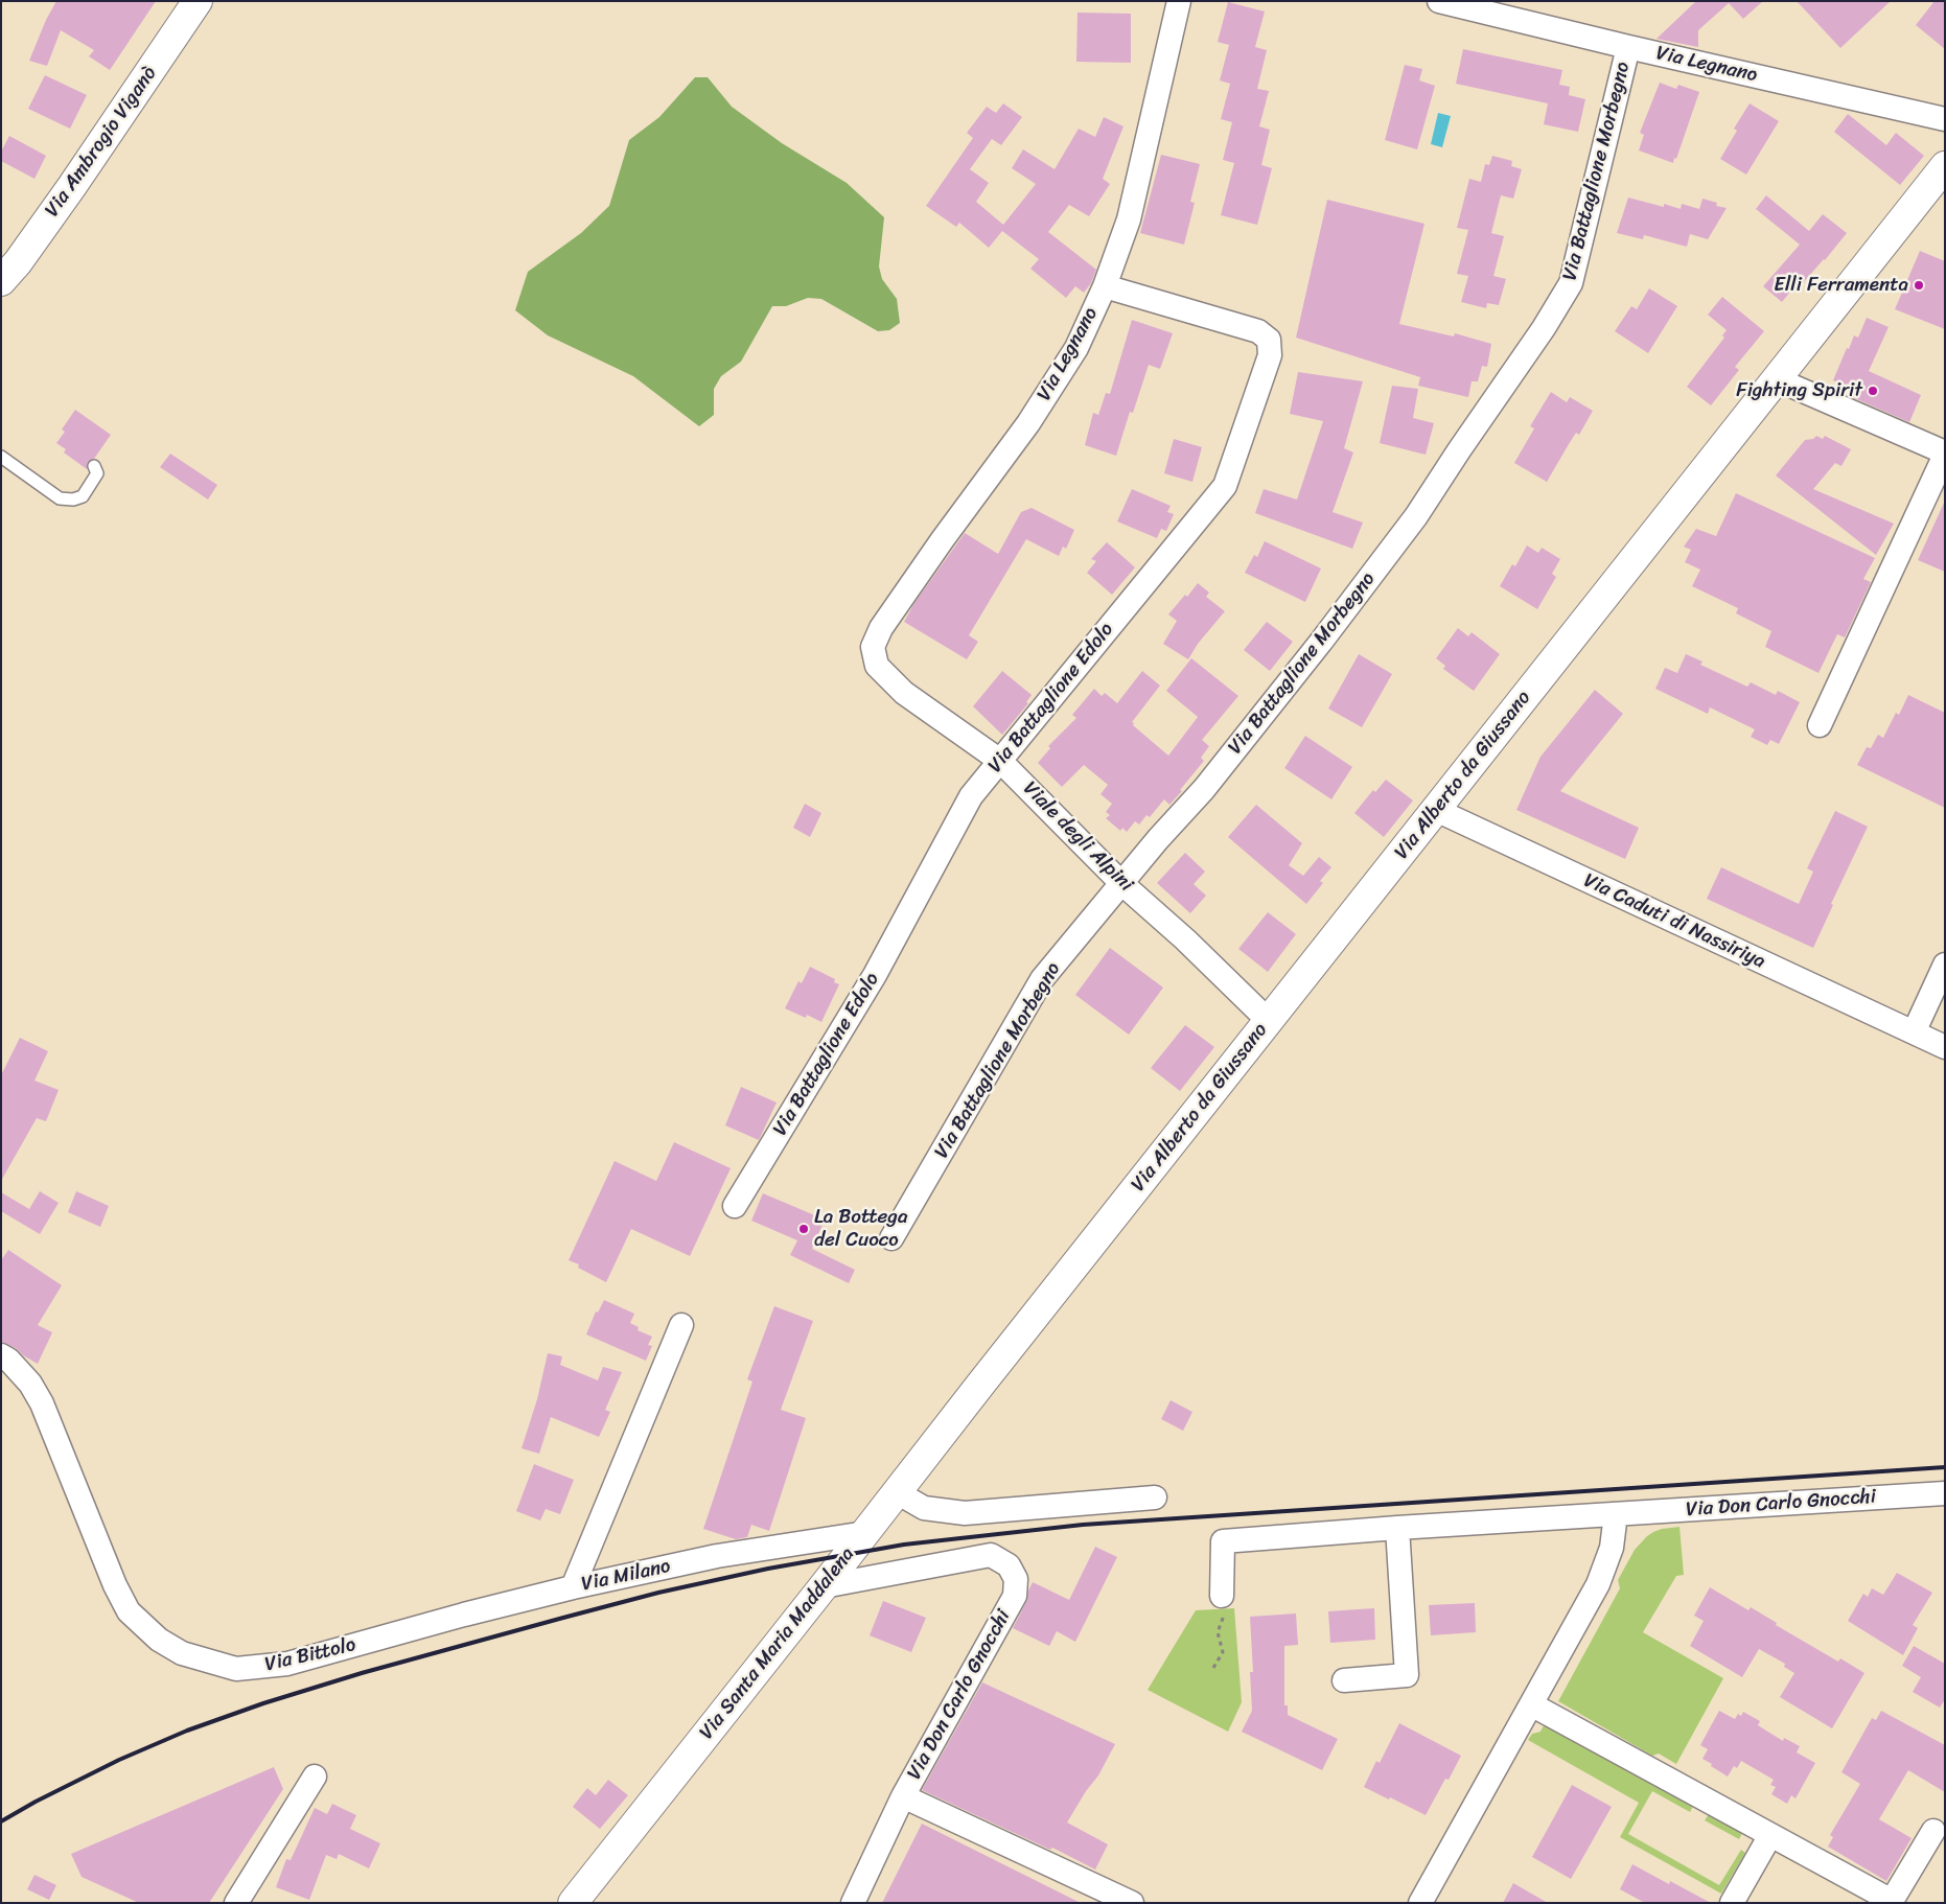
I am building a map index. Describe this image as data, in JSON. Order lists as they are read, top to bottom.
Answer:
{
  "streets": {
    "street": [
      "Via Legnano",
      "Via Ambrogio Viganò",
      "Via Battaglione Morbegno",
      "Via Battaglione Edolo",
      "Via Alberto da Giussano",
      "Viale degli Alpini",
      "Via Caduti di Nassiriya",
      "Via Don Carlo Gnocchi",
      "Via Milano",
      "Via Santa Maria Maddalena",
      "Via Bittolo"
    ]
  },
  "crossings": [
    ["Via Legnano", "Via Battaglione Morbegno"],
    ["Via Legnano", "Via Battaglione Edolo"],
    ["Via Legnano", "Viale degli Alpini"],
    ["Via Battaglione Morbegno", "Viale degli Alpini"],
    ["Via Battaglione Edolo", "Viale degli Alpini"],
    ["Via Alberto da Giussano", "Viale degli Alpini"],
    ["Via Alberto da Giussano", "Via Caduti di Nassiriya"],
    ["Via Alberto da Giussano", "Via Santa Maria Maddalena"],
    ["Via Don Carlo Gnocchi", "Via Santa Maria Maddalena"],
    ["Via Milano", "Via Santa Maria Maddalena"],
    ["Via Milano", "Via Bittolo"]
  ],
  "places": ["Elli Ferramenta", "Fighting Spirit", "La Bottega del Cuoco"]
}
